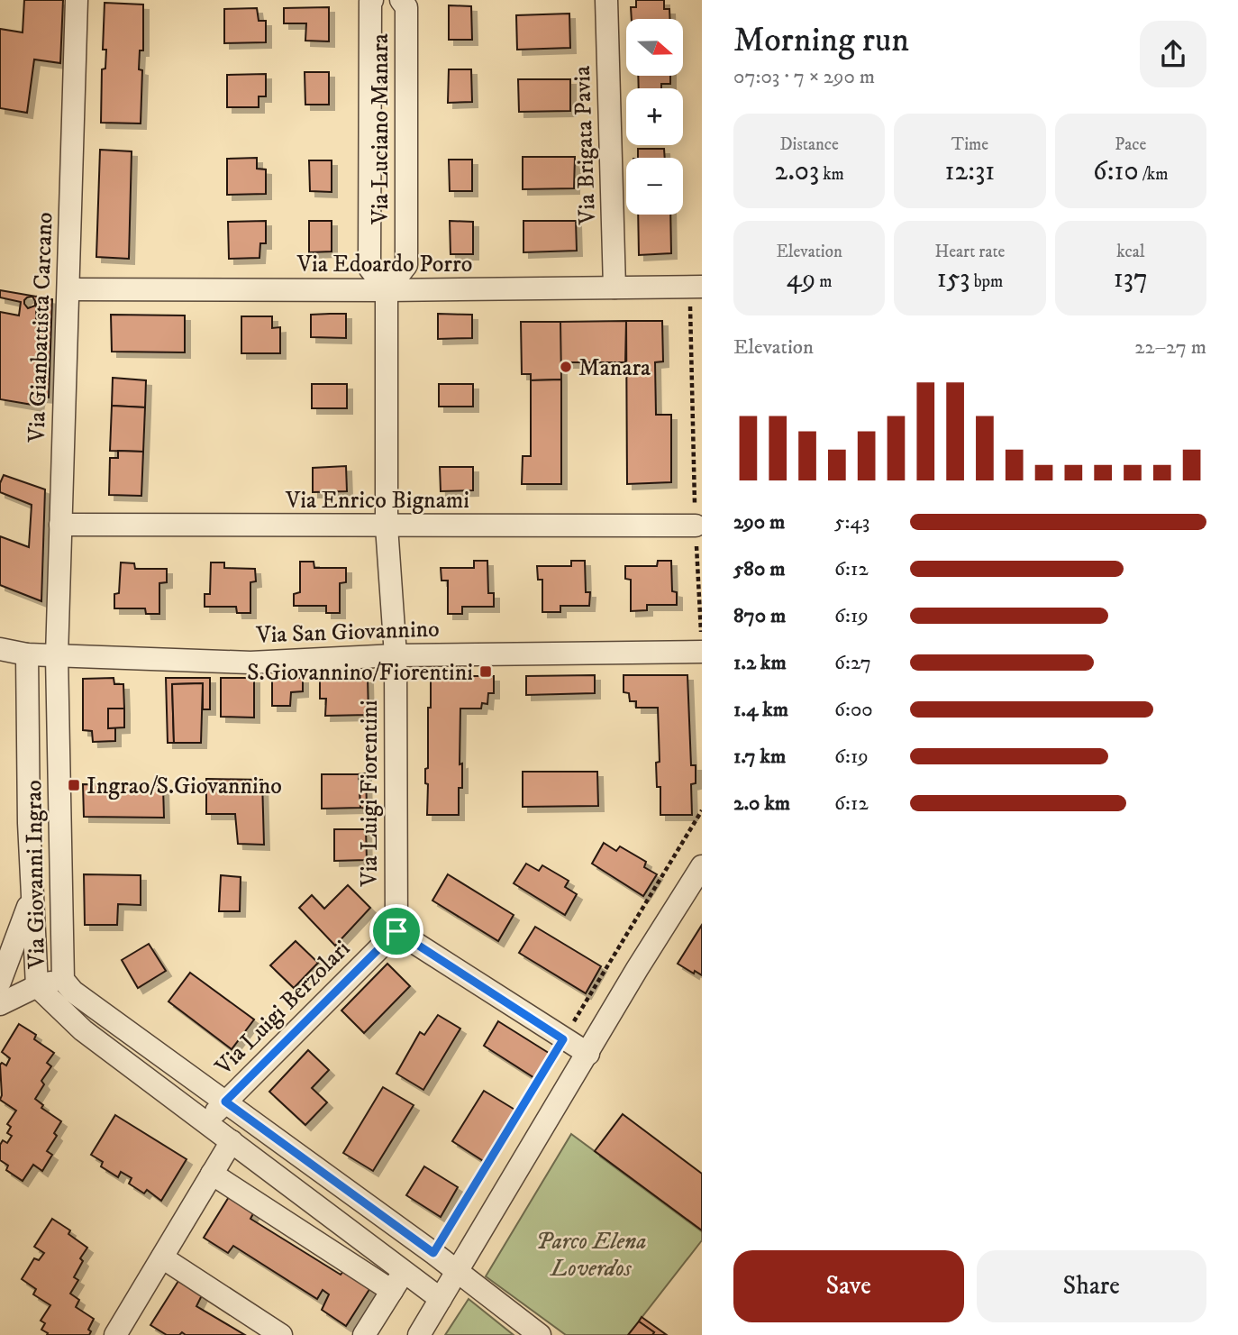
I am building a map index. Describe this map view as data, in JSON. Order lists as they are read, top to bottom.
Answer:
{
  "streets": {
    "street": [
      "Via Luciano Manara",
      "Via Brigata Pavia",
      "Via Edoardo Porro",
      "Via Gianbattista Carcano",
      "Via Enrico Bignami",
      "Via San Giovannino",
      "Via Luigi Fiorentini",
      "Via Giovanni Ingrao",
      "Via Luigi Berzolari"
    ]
  },
  "crossings": [
    ["Via Luciano Manara", "Via Edoardo Porro"],
    ["Via Brigata Pavia", "Via Edoardo Porro"],
    ["Via Edoardo Porro", "Via Gianbattista Carcano"],
    ["Via Gianbattista Carcano", "Via Enrico Bignami"],
    ["Via Gianbattista Carcano", "Via San Giovannino"],
    ["Via Gianbattista Carcano", "Via Giovanni Ingrao"],
    ["Via San Giovannino", "Via Luigi Fiorentini"],
    ["Via San Giovannino", "Via Giovanni Ingrao"],
    ["Via Luigi Fiorentini", "Via Luigi Berzolari"],
    ["Via Giovanni Ingrao", "Via Luigi Berzolari"]
  ],
  "parks": ["Parco Elena Loverdos"],
  "places": {
    "other": ["Manara"],
    "transit": ["S.Giovannino/Fiorentini", "Ingrao/S.Giovannino"]
  },
  "north": "right",
  "page": {
    "heading": ["Morning run", "07:03 · 7 × 290 m"],
    "map_buttons": ["+", "−"],
    "stats": [
      ["Distance", "2.03 km"],
      ["Time", "12:31"],
      ["Pace", "6:10 /km"],
      ["Elevation", "49 m"],
      ["Heart rate", "153 bpm"],
      ["kcal", "137"]
    ],
    "chart": ["Elevation", "22–27 m"],
    "list": [
      {
        "name": "290 m",
        "note": "5:43"
      },
      {
        "name": "580 m",
        "note": "6:12"
      },
      {
        "name": "870 m",
        "note": "6:19"
      },
      {
        "name": "1.2 km",
        "note": "6:27"
      },
      {
        "name": "1.4 km",
        "note": "6:00"
      },
      {
        "name": "1.7 km",
        "note": "6:19"
      },
      {
        "name": "2.0 km",
        "note": "6:12"
      }
    ],
    "buttons": ["Save", "Share"]
  }
}
